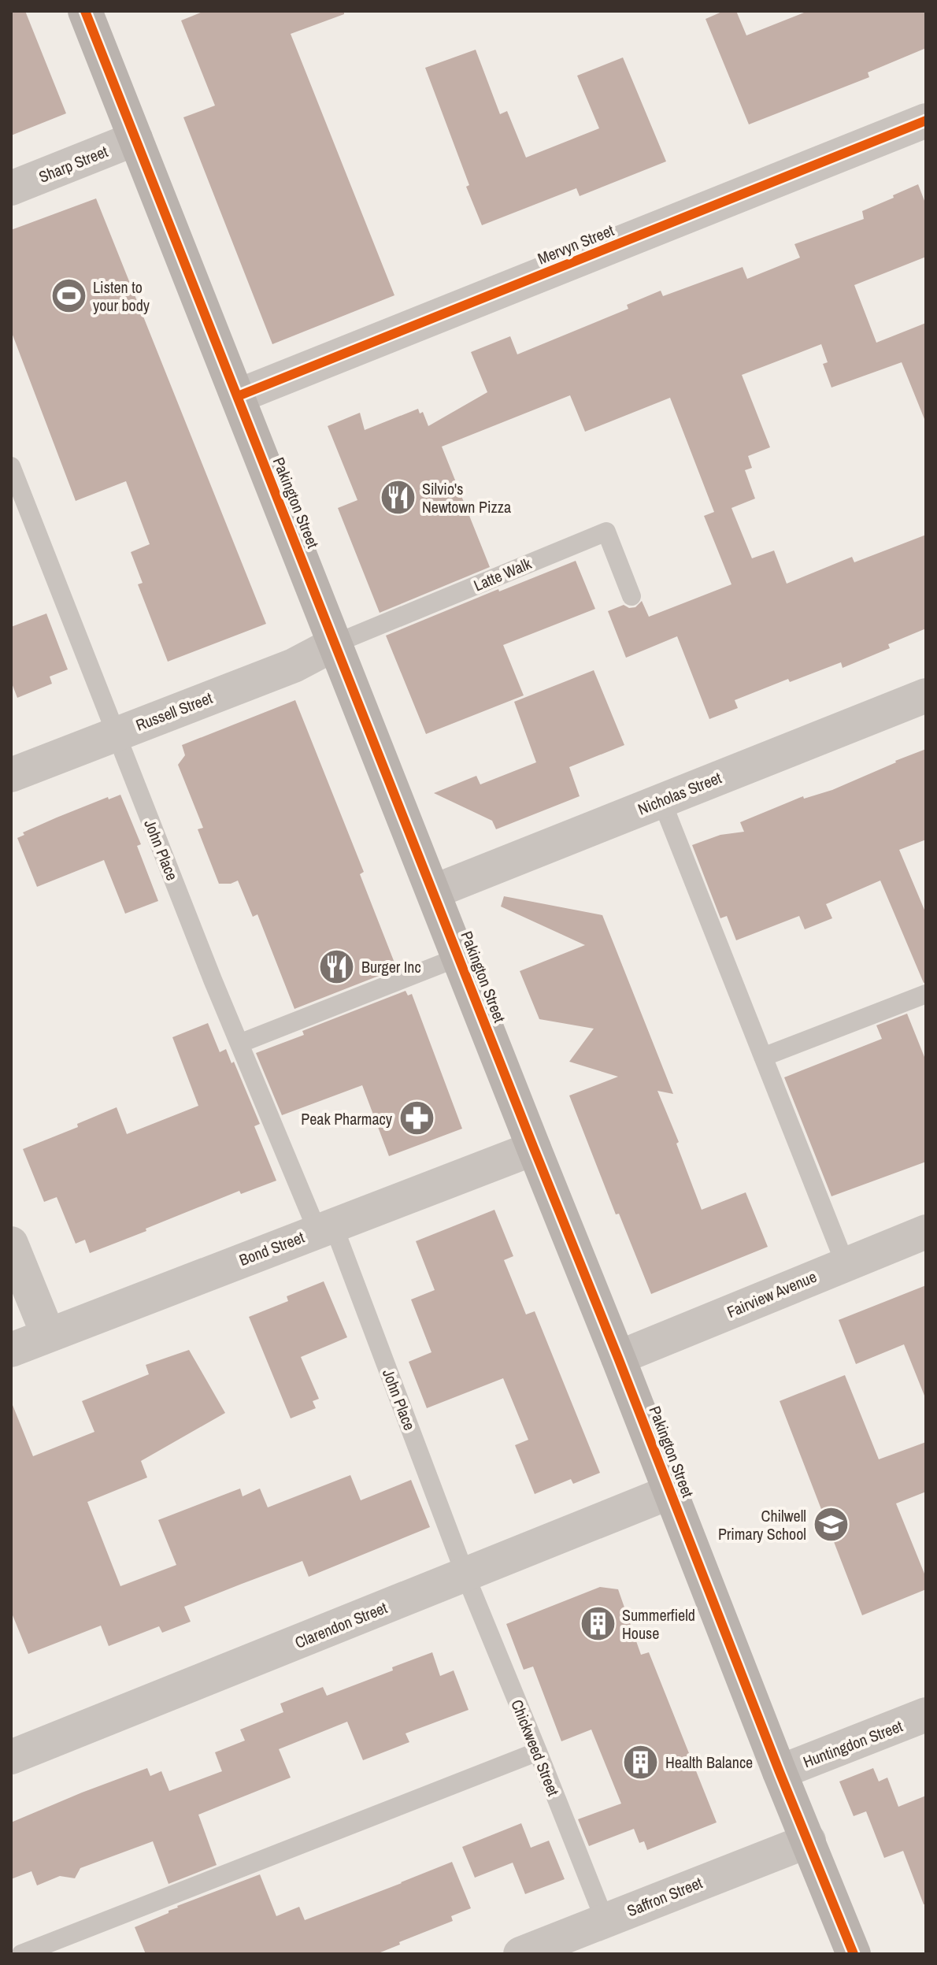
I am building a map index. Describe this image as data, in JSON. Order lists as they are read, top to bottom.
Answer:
{
  "streets": {
    "street": [
      "Sharp Street",
      "Mervyn Street",
      "Pakington Street",
      "Russell Street",
      "Nicholas Street",
      "Bond Street",
      "Fairview Avenue",
      "Clarendon Street",
      "Huntingdon Street",
      "Saffron Street"
    ],
    "lane": ["Latte Walk", "John Place", "Chickweed Street"]
  },
  "crossings": [
    ["Sharp Street", "Pakington Street"],
    ["Mervyn Street", "Pakington Street"],
    ["Pakington Street", "Latte Walk"],
    ["Pakington Street", "Russell Street"],
    ["Pakington Street", "Nicholas Street"],
    ["Pakington Street", "Bond Street"],
    ["Pakington Street", "Fairview Avenue"],
    ["Pakington Street", "Clarendon Street"],
    ["Pakington Street", "Huntingdon Street"],
    ["Pakington Street", "Saffron Street"],
    ["Latte Walk", "Russell Street"],
    ["Russell Street", "John Place"],
    ["John Place", "Bond Street"],
    ["John Place", "Clarendon Street"],
    ["John Place", "Chickweed Street"],
    ["Clarendon Street", "Chickweed Street"],
    ["Chickweed Street", "Saffron Street"]
  ],
  "places": {
    "sports": ["Listen to your body"],
    "restaurant": ["Silvio's Newtown Pizza", "Burger Inc"],
    "pharmacy": ["Peak Pharmacy"],
    "school or university": ["Chilwell Primary School"],
    "building": ["Summerfield House", "Health Balance"]
  }
}
